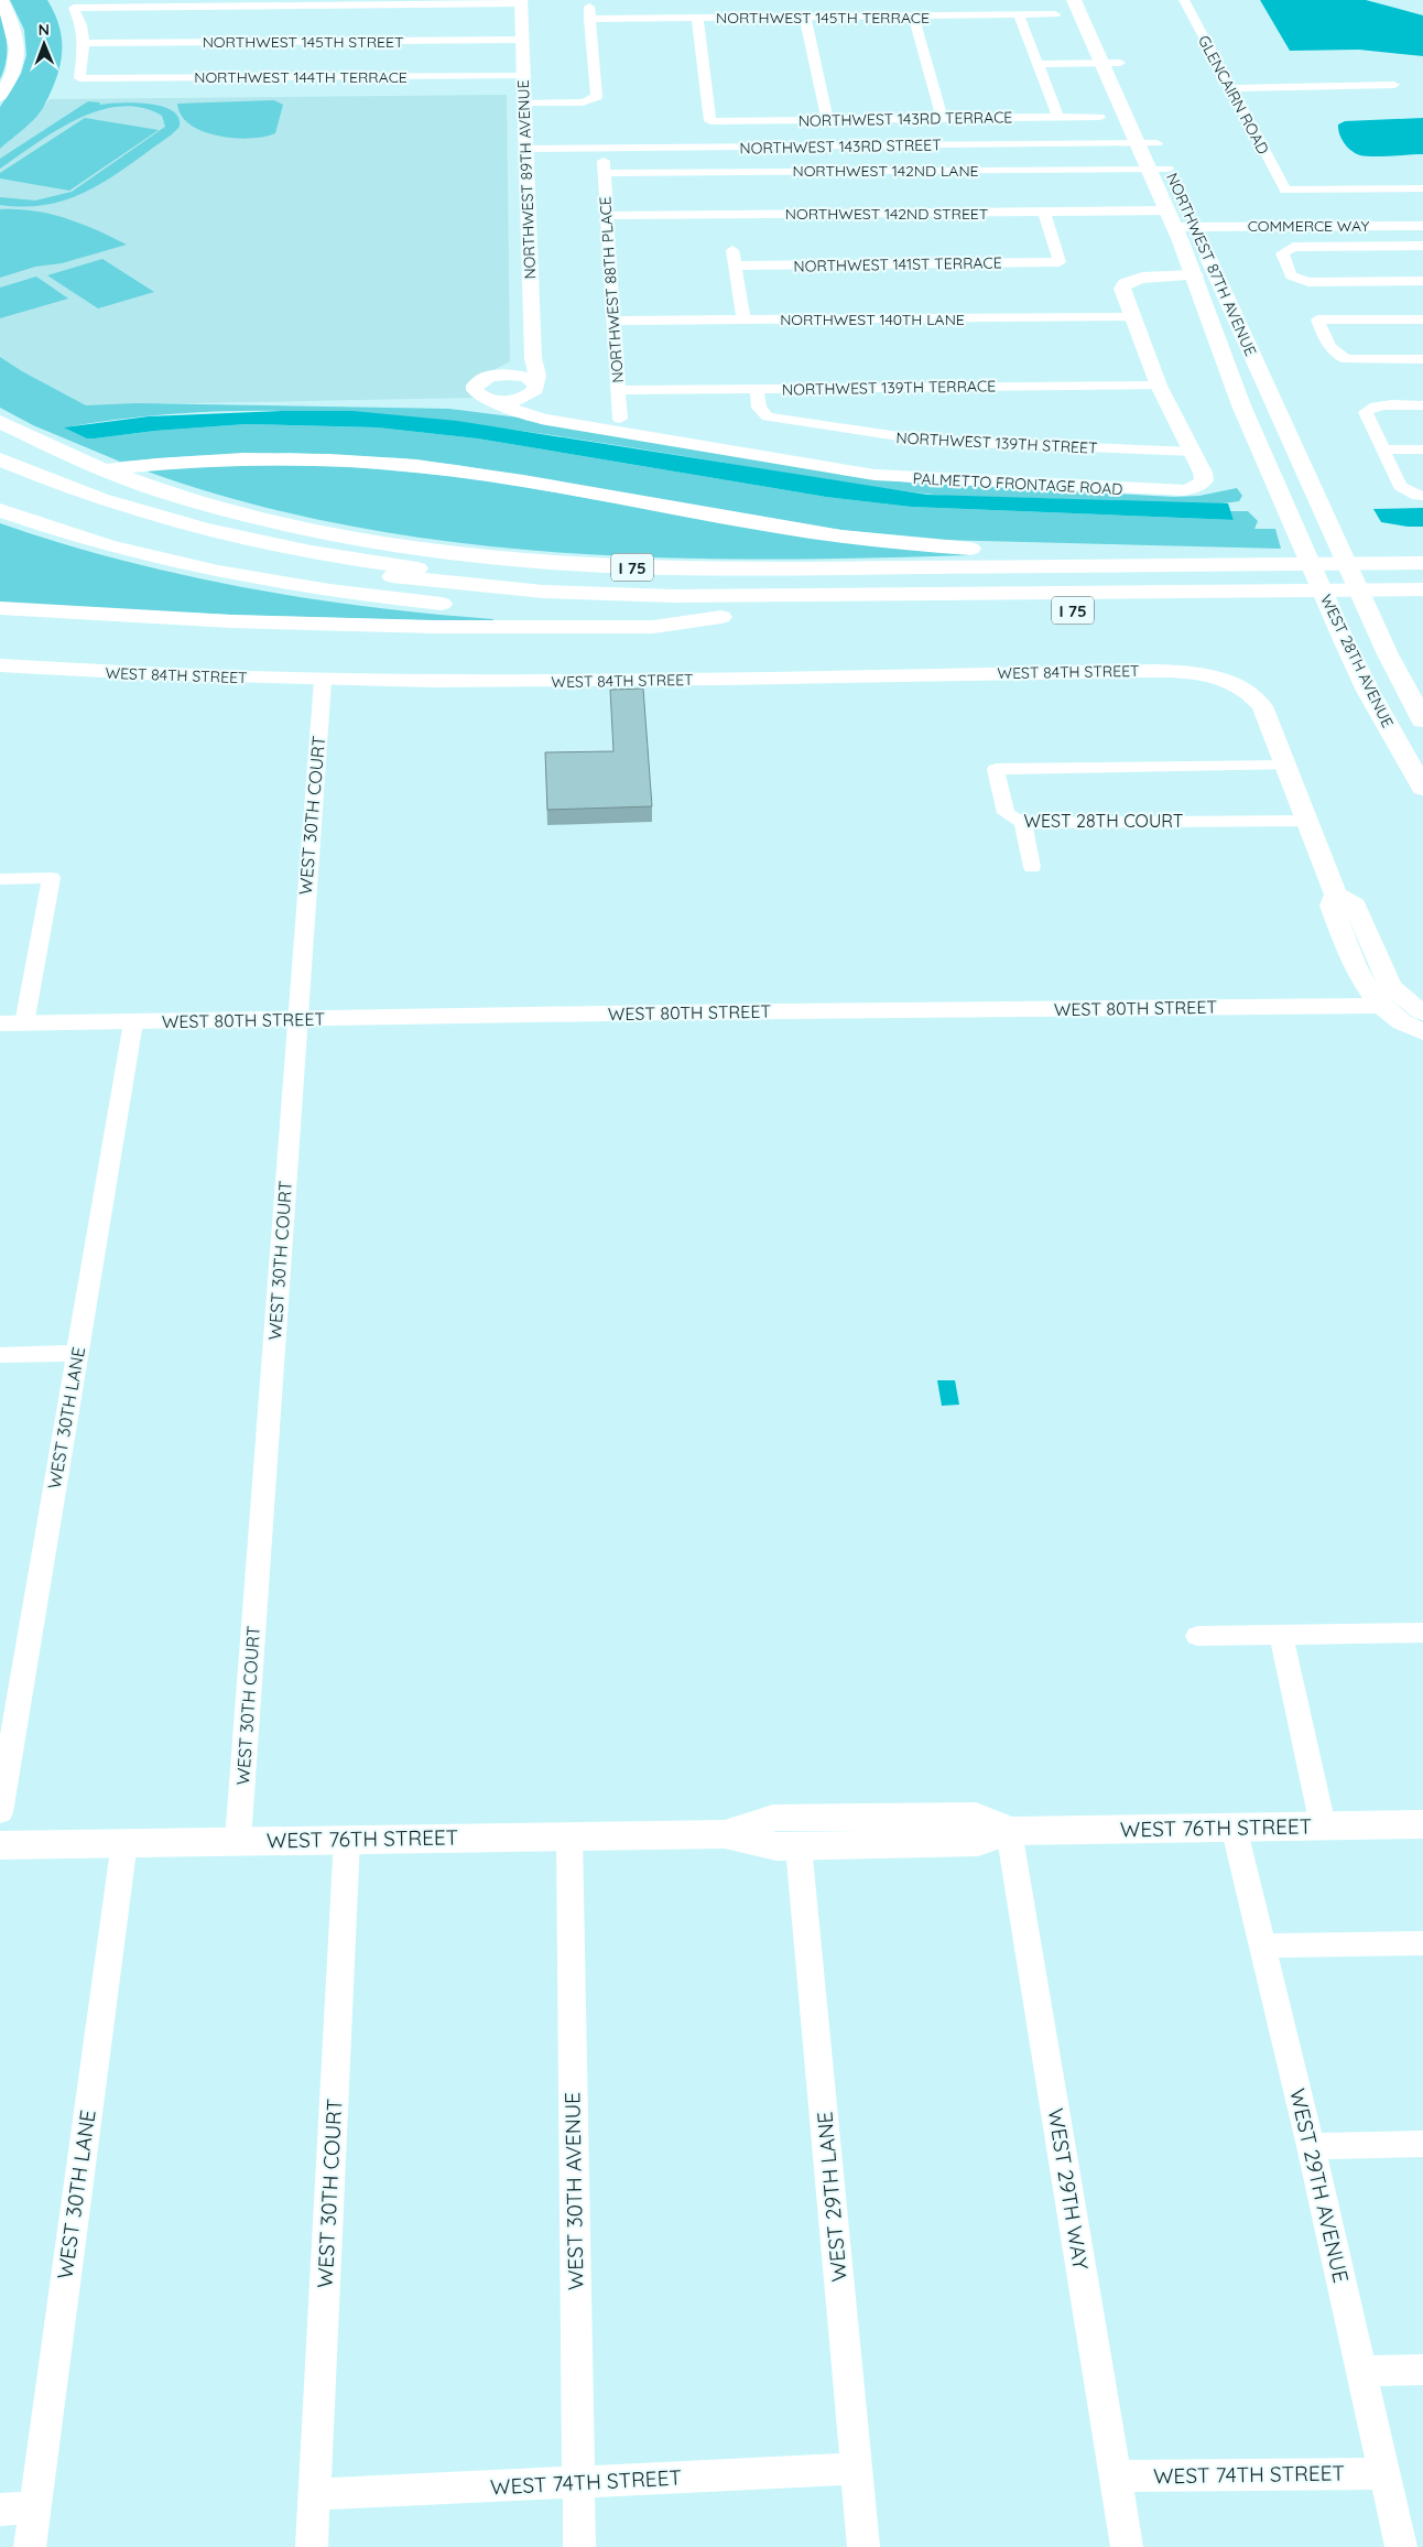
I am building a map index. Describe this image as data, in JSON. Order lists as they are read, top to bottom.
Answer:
{
  "streets": {
    "main road": ["NORTHWEST 87TH AVENUE", "I 75", "WEST 28TH AVENUE"],
    "street": [
      "NORTHWEST 145TH TERRACE",
      "NORTHWEST 145TH STREET",
      "NORTHWEST 144TH TERRACE",
      "GLENCAIRN ROAD",
      "NORTHWEST 143RD TERRACE",
      "NORTHWEST 143RD STREET",
      "NORTHWEST 142ND LANE",
      "NORTHWEST 89TH AVENUE",
      "NORTHWEST 142ND STREET",
      "COMMERCE WAY",
      "NORTHWEST 141ST TERRACE",
      "NORTHWEST 88TH PLACE",
      "NORTHWEST 140TH LANE",
      "NORTHWEST 139TH TERRACE",
      "NORTHWEST 139TH STREET",
      "PALMETTO FRONTAGE ROAD",
      "WEST 84TH STREET",
      "WEST 30TH COURT",
      "WEST 28TH COURT",
      "WEST 80TH STREET",
      "WEST 30TH LANE",
      "WEST 76TH STREET",
      "WEST 29TH AVENUE",
      "WEST 29TH WAY",
      "WEST 30TH AVENUE",
      "WEST 29TH LANE",
      "WEST 74TH STREET"
    ]
  },
  "crossings": [
    ["NORTHWEST 145TH TERRACE", "NORTHWEST 143RD TERRACE"],
    ["NORTHWEST 145TH STREET", "NORTHWEST 144TH TERRACE"],
    ["NORTHWEST 145TH STREET", "NORTHWEST 89TH AVENUE"],
    ["NORTHWEST 144TH TERRACE", "NORTHWEST 89TH AVENUE"],
    ["NORTHWEST 143RD STREET", "NORTHWEST 89TH AVENUE"],
    ["NORTHWEST 143RD STREET", "NORTHWEST 87TH AVENUE"],
    ["NORTHWEST 142ND LANE", "NORTHWEST 87TH AVENUE"],
    ["NORTHWEST 142ND LANE", "NORTHWEST 88TH PLACE"],
    ["NORTHWEST 142ND STREET", "COMMERCE WAY"],
    ["NORTHWEST 142ND STREET", "NORTHWEST 141ST TERRACE"],
    ["NORTHWEST 142ND STREET", "NORTHWEST 87TH AVENUE"],
    ["NORTHWEST 142ND STREET", "NORTHWEST 88TH PLACE"],
    ["COMMERCE WAY", "NORTHWEST 87TH AVENUE"],
    ["NORTHWEST 87TH AVENUE", "PALMETTO FRONTAGE ROAD"],
    ["NORTHWEST 87TH AVENUE", "WEST 28TH AVENUE"],
    ["NORTHWEST 88TH PLACE", "NORTHWEST 140TH LANE"],
    ["NORTHWEST 88TH PLACE", "NORTHWEST 139TH TERRACE"],
    ["NORTHWEST 140TH LANE", "PALMETTO FRONTAGE ROAD"],
    ["NORTHWEST 139TH TERRACE", "NORTHWEST 139TH STREET"],
    ["NORTHWEST 139TH TERRACE", "PALMETTO FRONTAGE ROAD"],
    ["NORTHWEST 139TH STREET", "PALMETTO FRONTAGE ROAD"],
    ["WEST 84TH STREET", "WEST 30TH COURT"],
    ["WEST 84TH STREET", "WEST 28TH COURT"],
    ["WEST 30TH COURT", "WEST 80TH STREET"],
    ["WEST 30TH COURT", "WEST 76TH STREET"],
    ["WEST 30TH COURT", "WEST 74TH STREET"],
    ["WEST 80TH STREET", "WEST 30TH LANE"],
    ["WEST 30TH LANE", "WEST 76TH STREET"],
    ["WEST 76TH STREET", "WEST 29TH AVENUE"],
    ["WEST 76TH STREET", "WEST 29TH WAY"],
    ["WEST 76TH STREET", "WEST 30TH AVENUE"],
    ["WEST 76TH STREET", "WEST 29TH LANE"],
    ["WEST 29TH AVENUE", "WEST 74TH STREET"],
    ["WEST 29TH WAY", "WEST 74TH STREET"],
    ["WEST 30TH AVENUE", "WEST 74TH STREET"],
    ["WEST 29TH LANE", "WEST 74TH STREET"]
  ],
  "north": "top"
}
